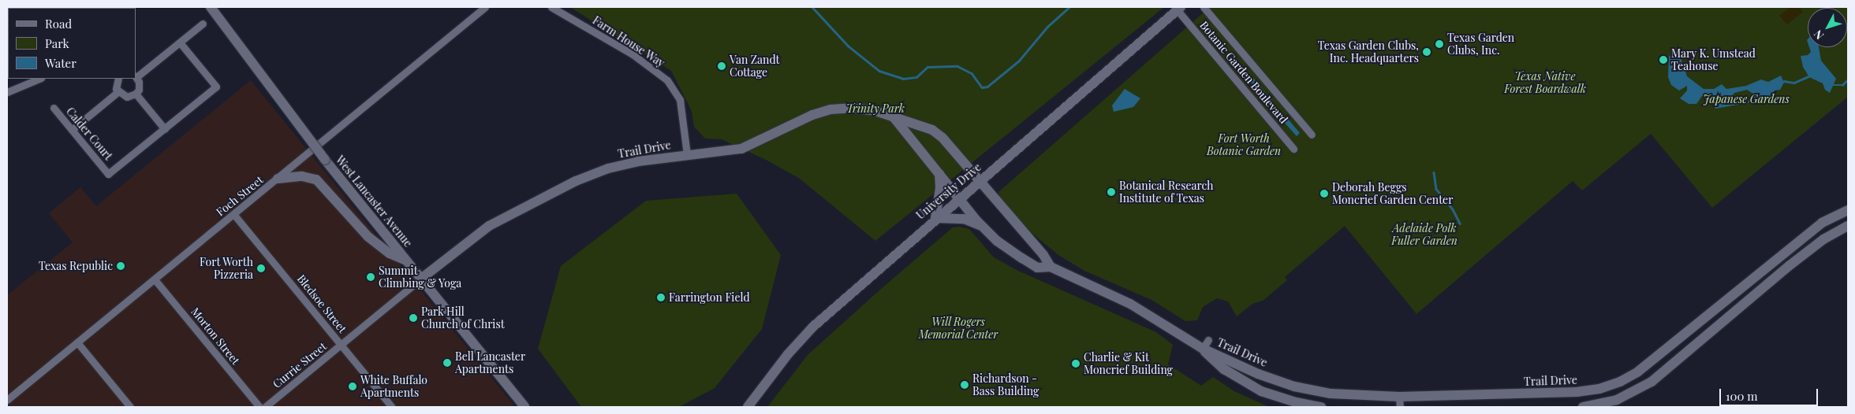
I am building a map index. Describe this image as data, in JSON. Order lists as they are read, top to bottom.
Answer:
{
  "streets": {
    "street": [
      "Farm House Way",
      "Botanic Garden Boulevard",
      "Calder Court",
      "Trail Drive",
      "University Drive",
      "Foch Street",
      "West Lancaster Avenue",
      "Bledsoe Street",
      "Morton Street",
      "Currie Street"
    ]
  },
  "crossings": [
    ["Farm House Way", "Trail Drive"],
    ["Botanic Garden Boulevard", "University Drive"],
    ["Trail Drive", "University Drive"],
    ["Trail Drive", "West Lancaster Avenue"],
    ["Trail Drive", "Currie Street"],
    ["Foch Street", "Bledsoe Street"],
    ["Foch Street", "Morton Street"],
    ["West Lancaster Avenue", "Currie Street"],
    ["Bledsoe Street", "Currie Street"]
  ],
  "parks": [
    "Texas Native Forest Boardwalk",
    "Japanese Gardens",
    "Trinity Park",
    "Fort Worth Botanic Garden",
    "Adelaide Polk Fuller Garden",
    "Will Rogers Memorial Center"
  ],
  "places": [
    "Texas Garden Clubs, Inc.",
    "Texas Garden Clubs, Inc. Headquarters",
    "Mary K. Umstead Teahouse",
    "Van Zandt Cottage",
    "Botanical Research Institute of Texas",
    "Deborah Beggs Moncrief Garden Center",
    "Texas Republic",
    "Fort Worth Pizzeria",
    "Summit Climbing & Yoga",
    "Farrington Field",
    "Park Hill Church of Christ",
    "Bell Lancaster Apartments",
    "Charlie & Kit Moncrief Building",
    "Richardson - Bass Building",
    "White Buffalo Apartments"
  ],
  "legend": ["Road", "Park", "Water"],
  "scale_bar": "100 m",
  "north": "bottom left"
}
